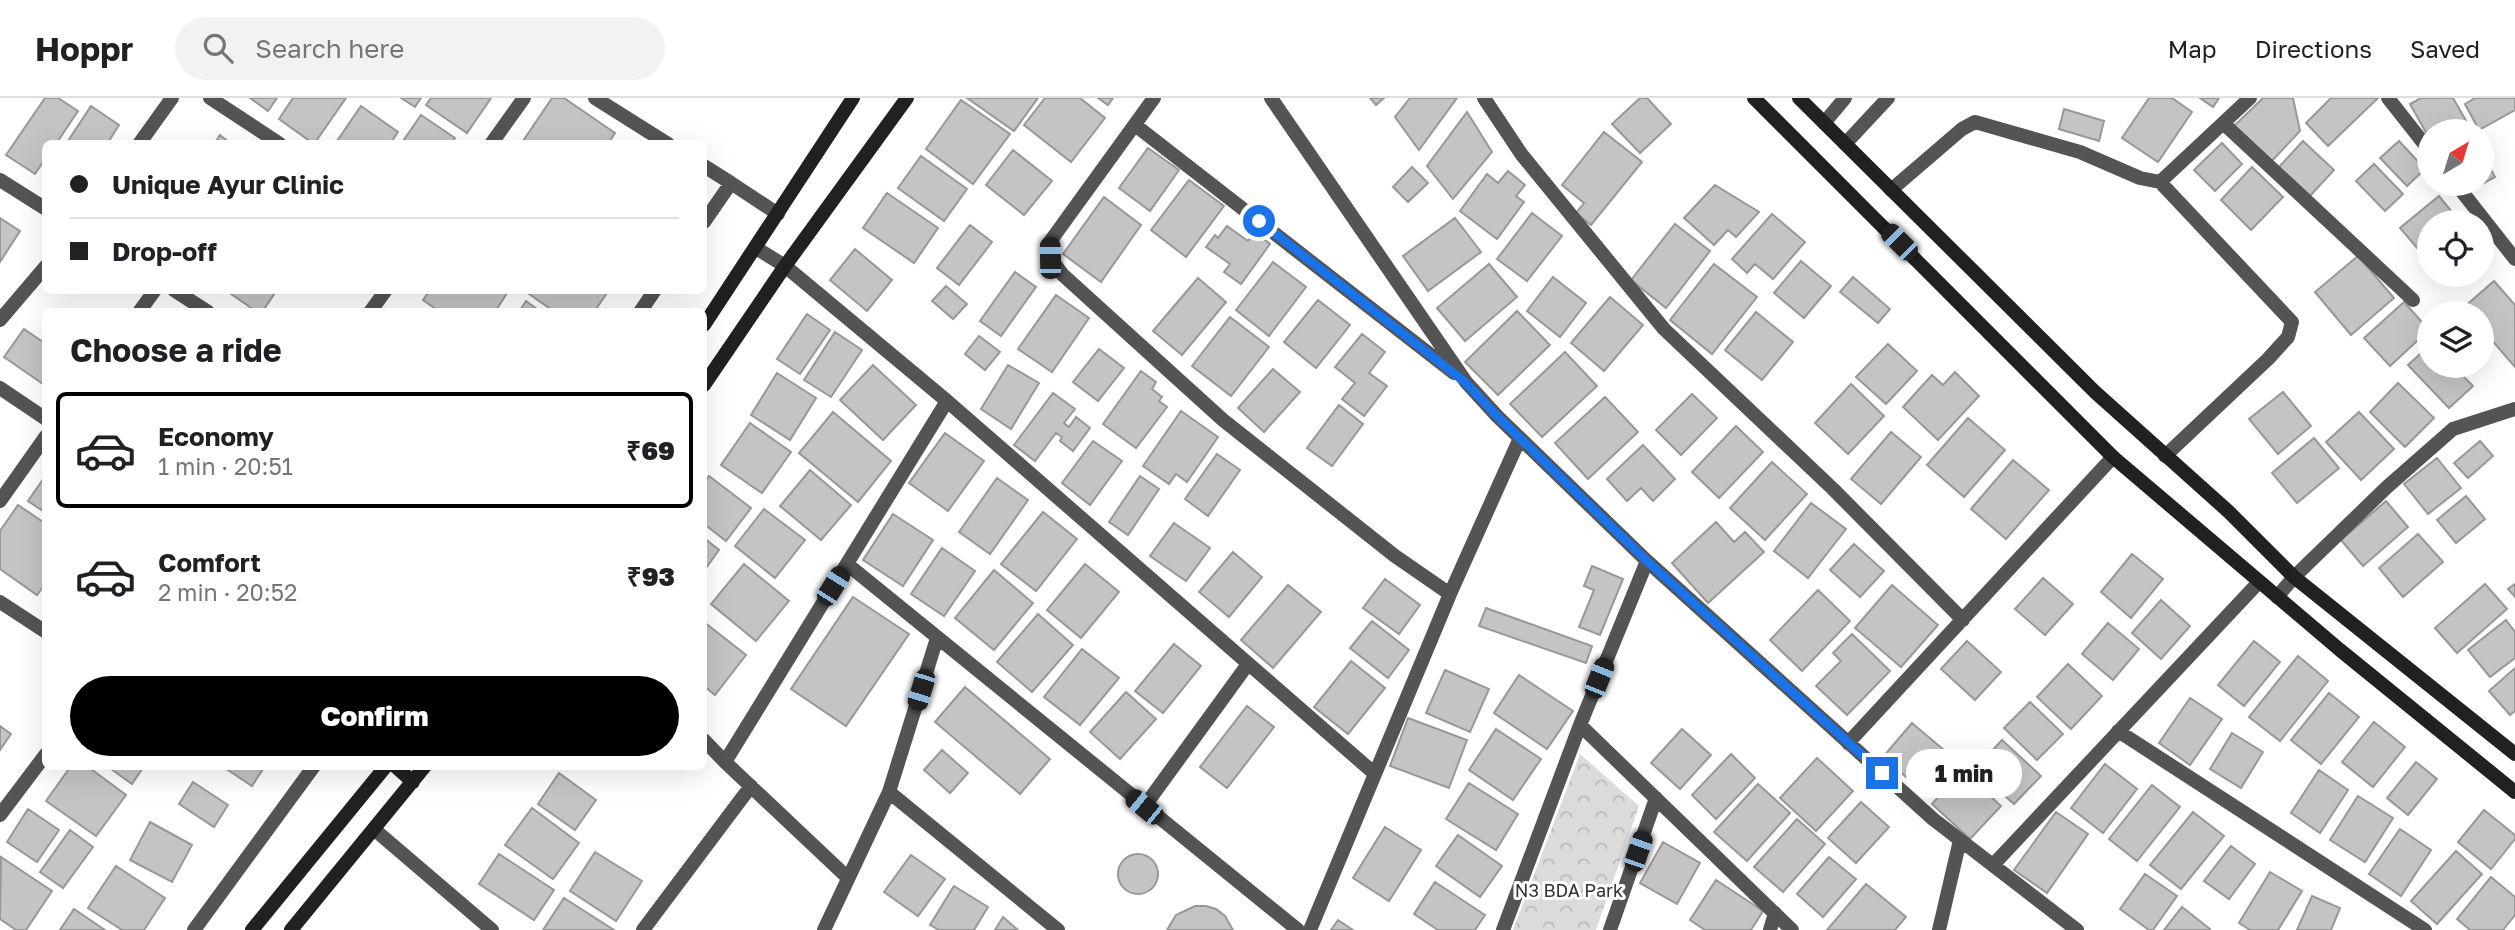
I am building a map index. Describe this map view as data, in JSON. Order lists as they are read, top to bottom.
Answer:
{
  "parks": ["N3 BDA Park"],
  "north": "top right",
  "page": {
    "header": "Hoppr",
    "search": "Search here",
    "nav": ["Map", "Directions", "Saved"],
    "banner": ["Unique Ayur Clinic", "Drop-off"],
    "heading": "Choose a ride",
    "list": [
      {
        "name": "Economy",
        "note": "1 min · 20:51",
        "value": "₹69"
      },
      {
        "name": "Comfort",
        "note": "2 min · 20:52",
        "value": "₹93"
      }
    ],
    "buttons": "Confirm",
    "bubble": "1 min"
  }
}
